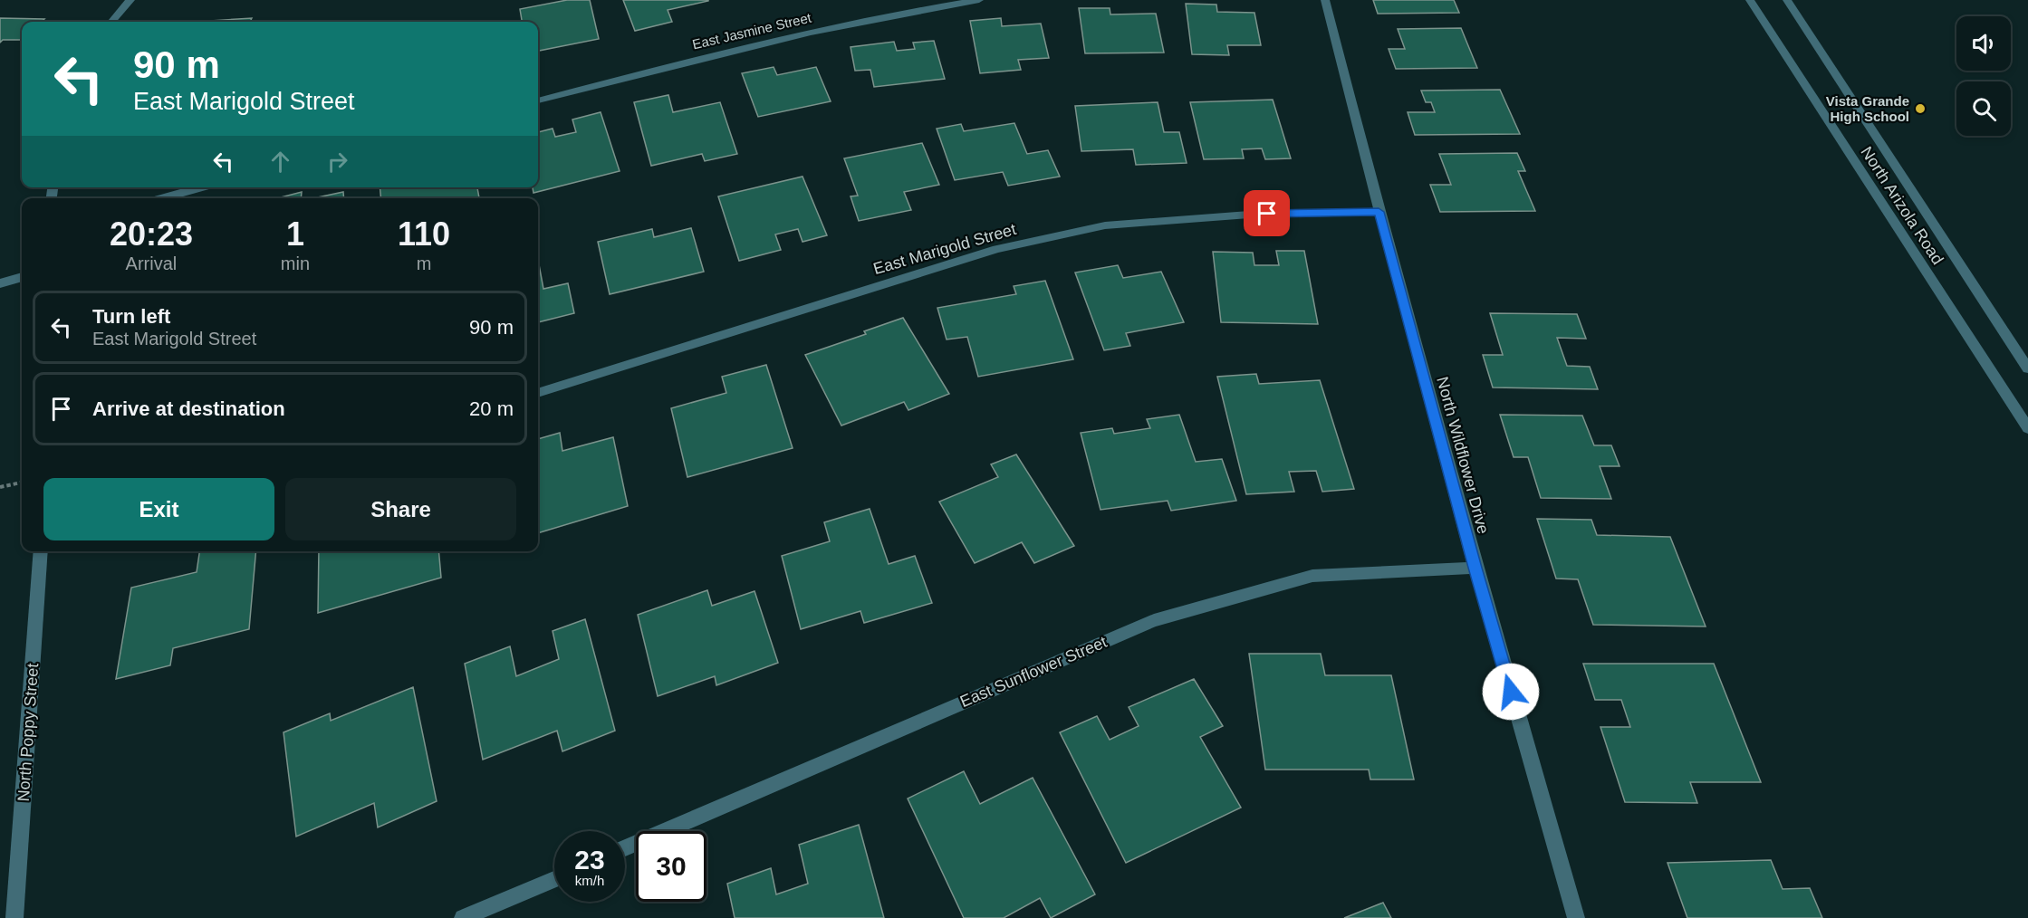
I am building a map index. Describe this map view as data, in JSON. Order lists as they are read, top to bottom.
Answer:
{
  "streets": {
    "street": [
      "East Jasmine Street",
      "North Arizola Road",
      "East Marigold Street",
      "North Wildflower Drive",
      "East Sunflower Street",
      "North Poppy Street"
    ]
  },
  "crossings": [
    ["East Marigold Street", "North Wildflower Drive"],
    ["North Wildflower Drive", "East Sunflower Street"]
  ],
  "places": ["Vista Grande High School"],
  "page": {
    "turn": ["90 m", "East Marigold Street"],
    "eta": [
      "20:23",
      "Arrival",
      "1",
      "min",
      "110",
      "m"
    ],
    "list": [
      {
        "name": "Turn left",
        "note": "East Marigold Street",
        "value": "90 m"
      },
      {
        "name": "Arrive at destination",
        "value": "20 m"
      }
    ],
    "buttons": ["Exit", "Share"],
    "speed": "23 km/h",
    "limit": "30"
  }
}
